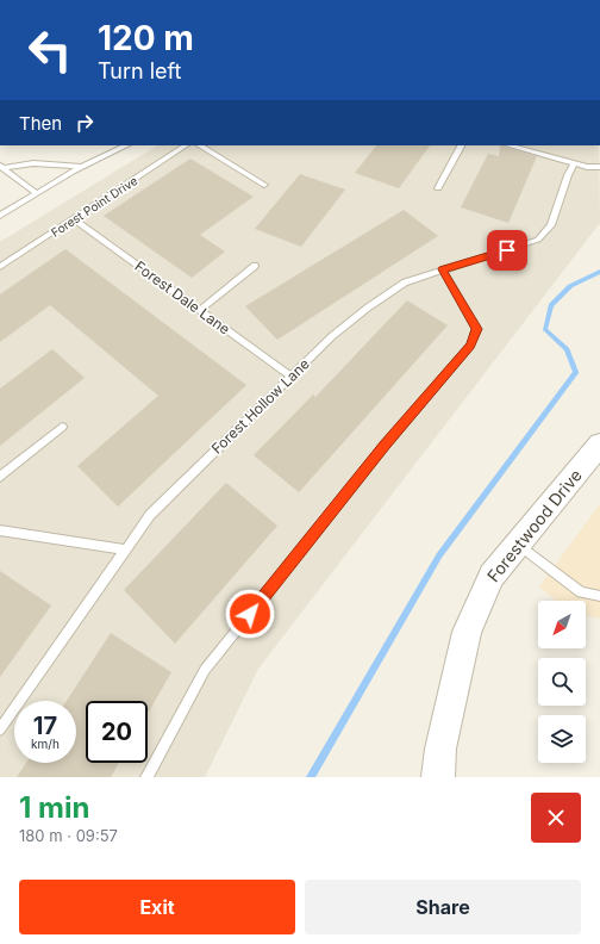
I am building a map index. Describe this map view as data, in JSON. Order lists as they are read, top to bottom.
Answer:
{
  "streets": {
    "street": ["Forestwood Drive"],
    "lane": ["Forest Point Drive", "Forest Dale Lane", "Forest Hollow Lane"]
  },
  "crossings": [
    ["Forest Point Drive", "Forest Dale Lane"],
    ["Forest Dale Lane", "Forest Hollow Lane"]
  ],
  "north": "bottom left",
  "page": {
    "turn": ["120 m", "Turn left"],
    "then": "Then",
    "speed": "17 km/h",
    "limit": "20",
    "heading": ["1 min", "180 m · 09:57"],
    "buttons": ["Exit", "Share"]
  }
}
